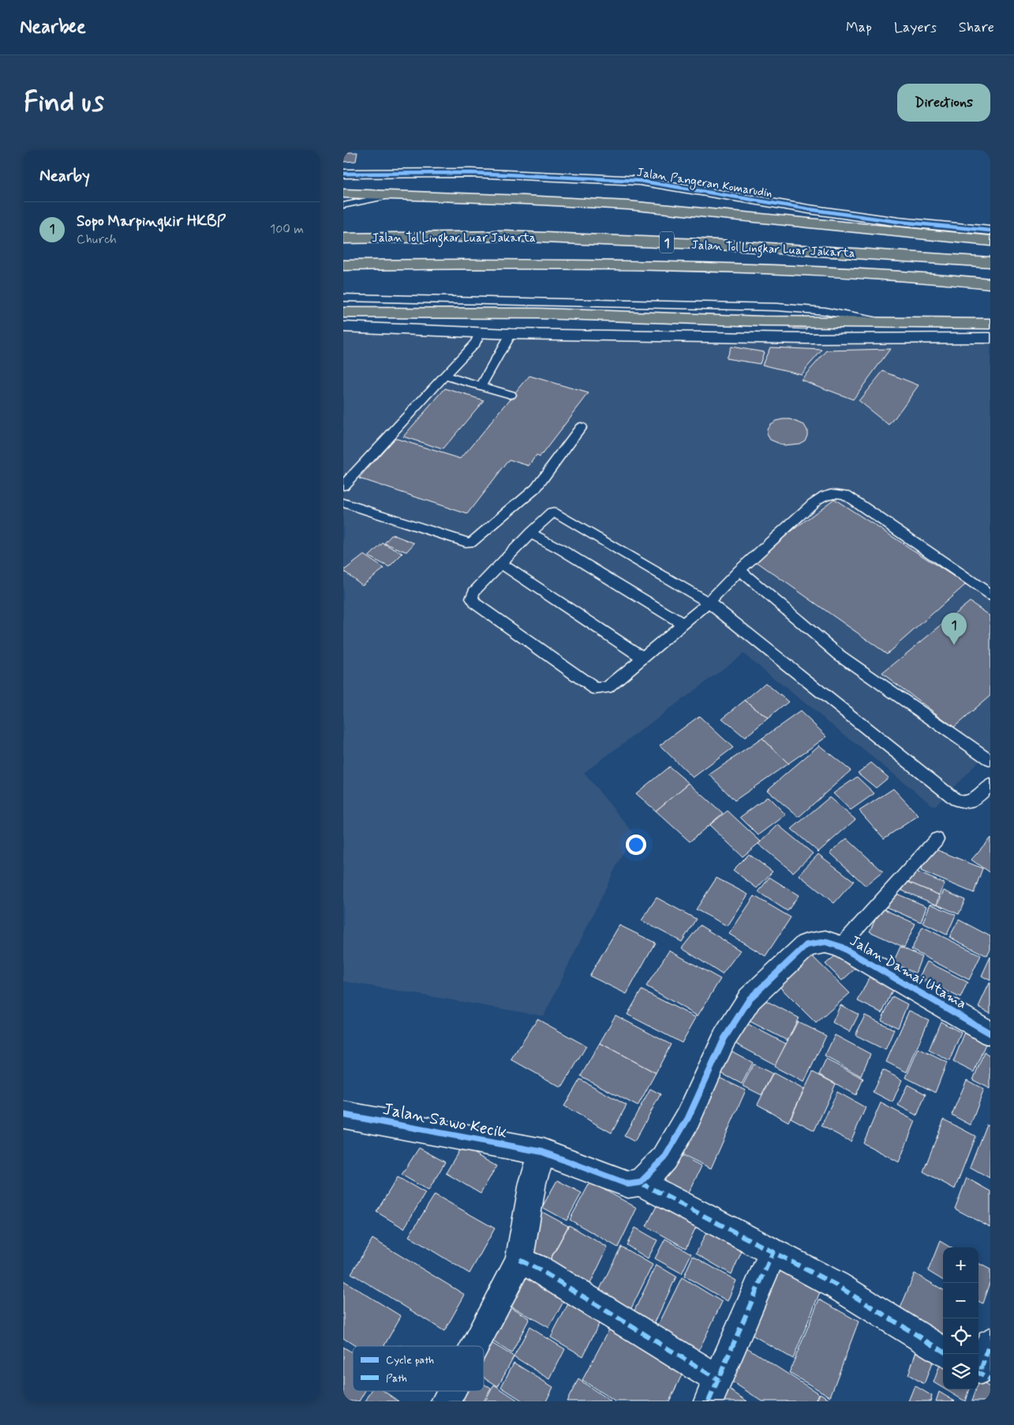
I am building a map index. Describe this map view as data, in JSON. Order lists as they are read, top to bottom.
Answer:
{
  "streets": {
    "highway": ["Jalan Tol Lingkar Luar Jakarta", "1"],
    "street": ["Jalan Pangeran Komarudin", "Jalan Damai Utama", "Jalan Sawo Kecik"]
  },
  "legend": ["Cycle path", "Path"],
  "page": {
    "header": "Nearbee",
    "nav": ["Map", "Layers", "Share"],
    "buttons": "Directions",
    "title": "Find us",
    "heading": "Nearby",
    "list": [
      {
        "mark": "1",
        "name": "Sopo Marpingkir HKBP",
        "note": "Church",
        "value": "100 m"
      }
    ],
    "pins": "1",
    "map_buttons": ["+", "−"]
  }
}
